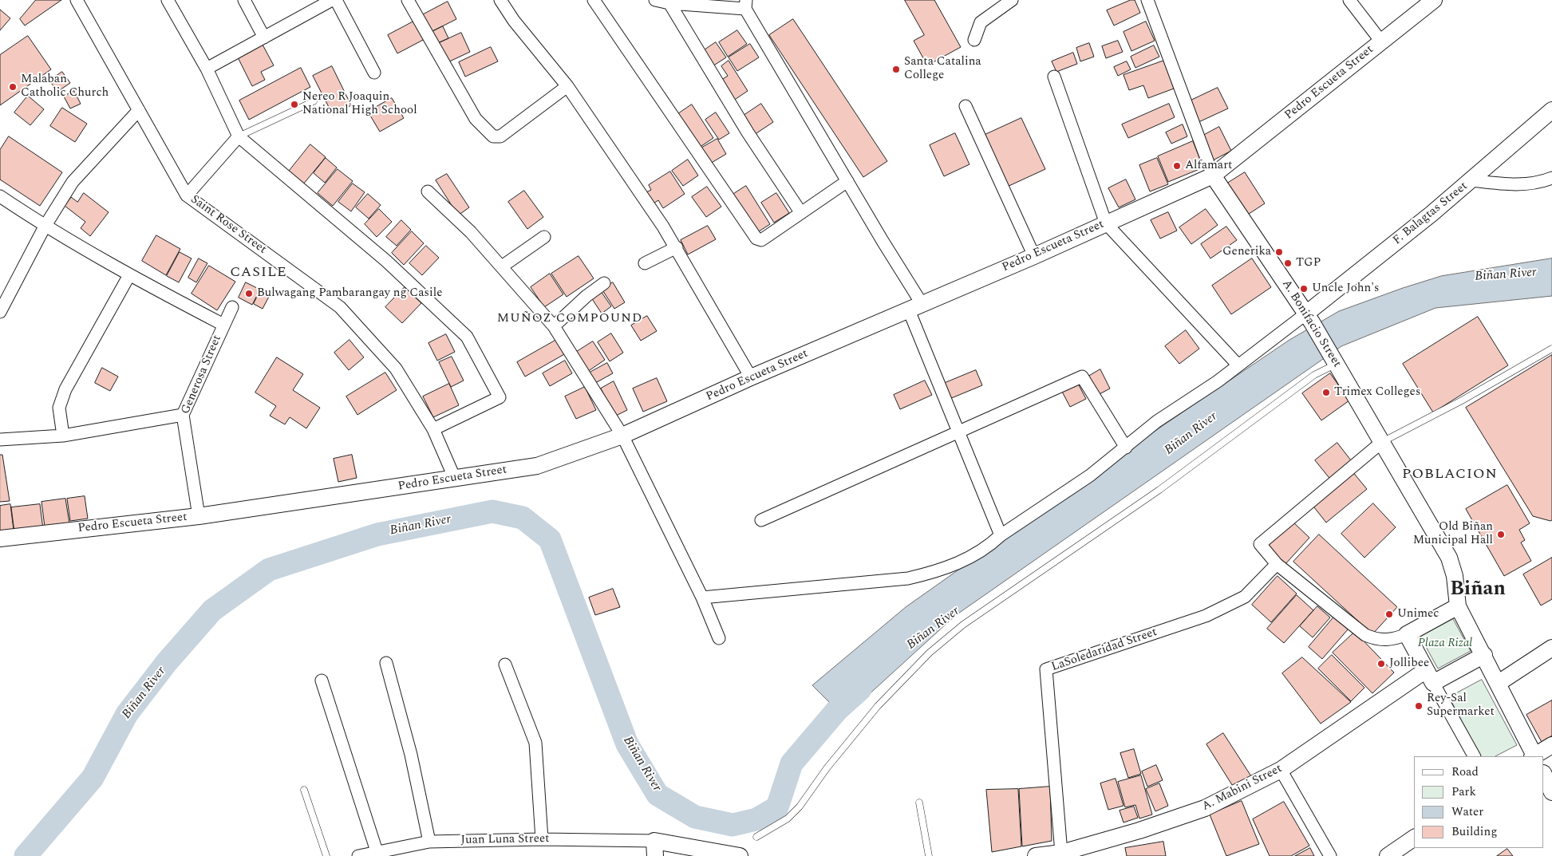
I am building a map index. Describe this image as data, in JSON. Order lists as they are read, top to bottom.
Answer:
{
  "streets": {
    "street": [
      "Pedro Escueta Street",
      "F. Balagtas Street",
      "Saint Rose Street",
      "A. Bonifacio Street",
      "Generosa Street",
      "LaSoledaridad Street",
      "A. Mabini Street",
      "Juan Luna Street"
    ]
  },
  "crossings": [
    ["Pedro Escueta Street", "Saint Rose Street"],
    ["Pedro Escueta Street", "A. Bonifacio Street"],
    ["Pedro Escueta Street", "Generosa Street"],
    ["F. Balagtas Street", "A. Bonifacio Street"],
    ["LaSoledaridad Street", "A. Mabini Street"]
  ],
  "districts": [
    "CASILE",
    "MUÑOZ COMPOUND",
    "POBLACION",
    "Biñan"
  ],
  "water": ["Biñan River"],
  "parks": ["Plaza Rizal"],
  "places": [
    "Santa Catalina College",
    "Malaban Catholic Church",
    "Nereo R Joaquin National High School",
    "Alfamart",
    "Generika",
    "TGP",
    "Uncle John's",
    "Bulwagang Pambarangay ng Casile",
    "Trimex Colleges",
    "Old Biñan Municipal Hall",
    "Unimec",
    "Jollibee",
    "Rey-Sal Supermarket"
  ],
  "legend": [
    "Road",
    "Park",
    "Water",
    "Building"
  ]
}
